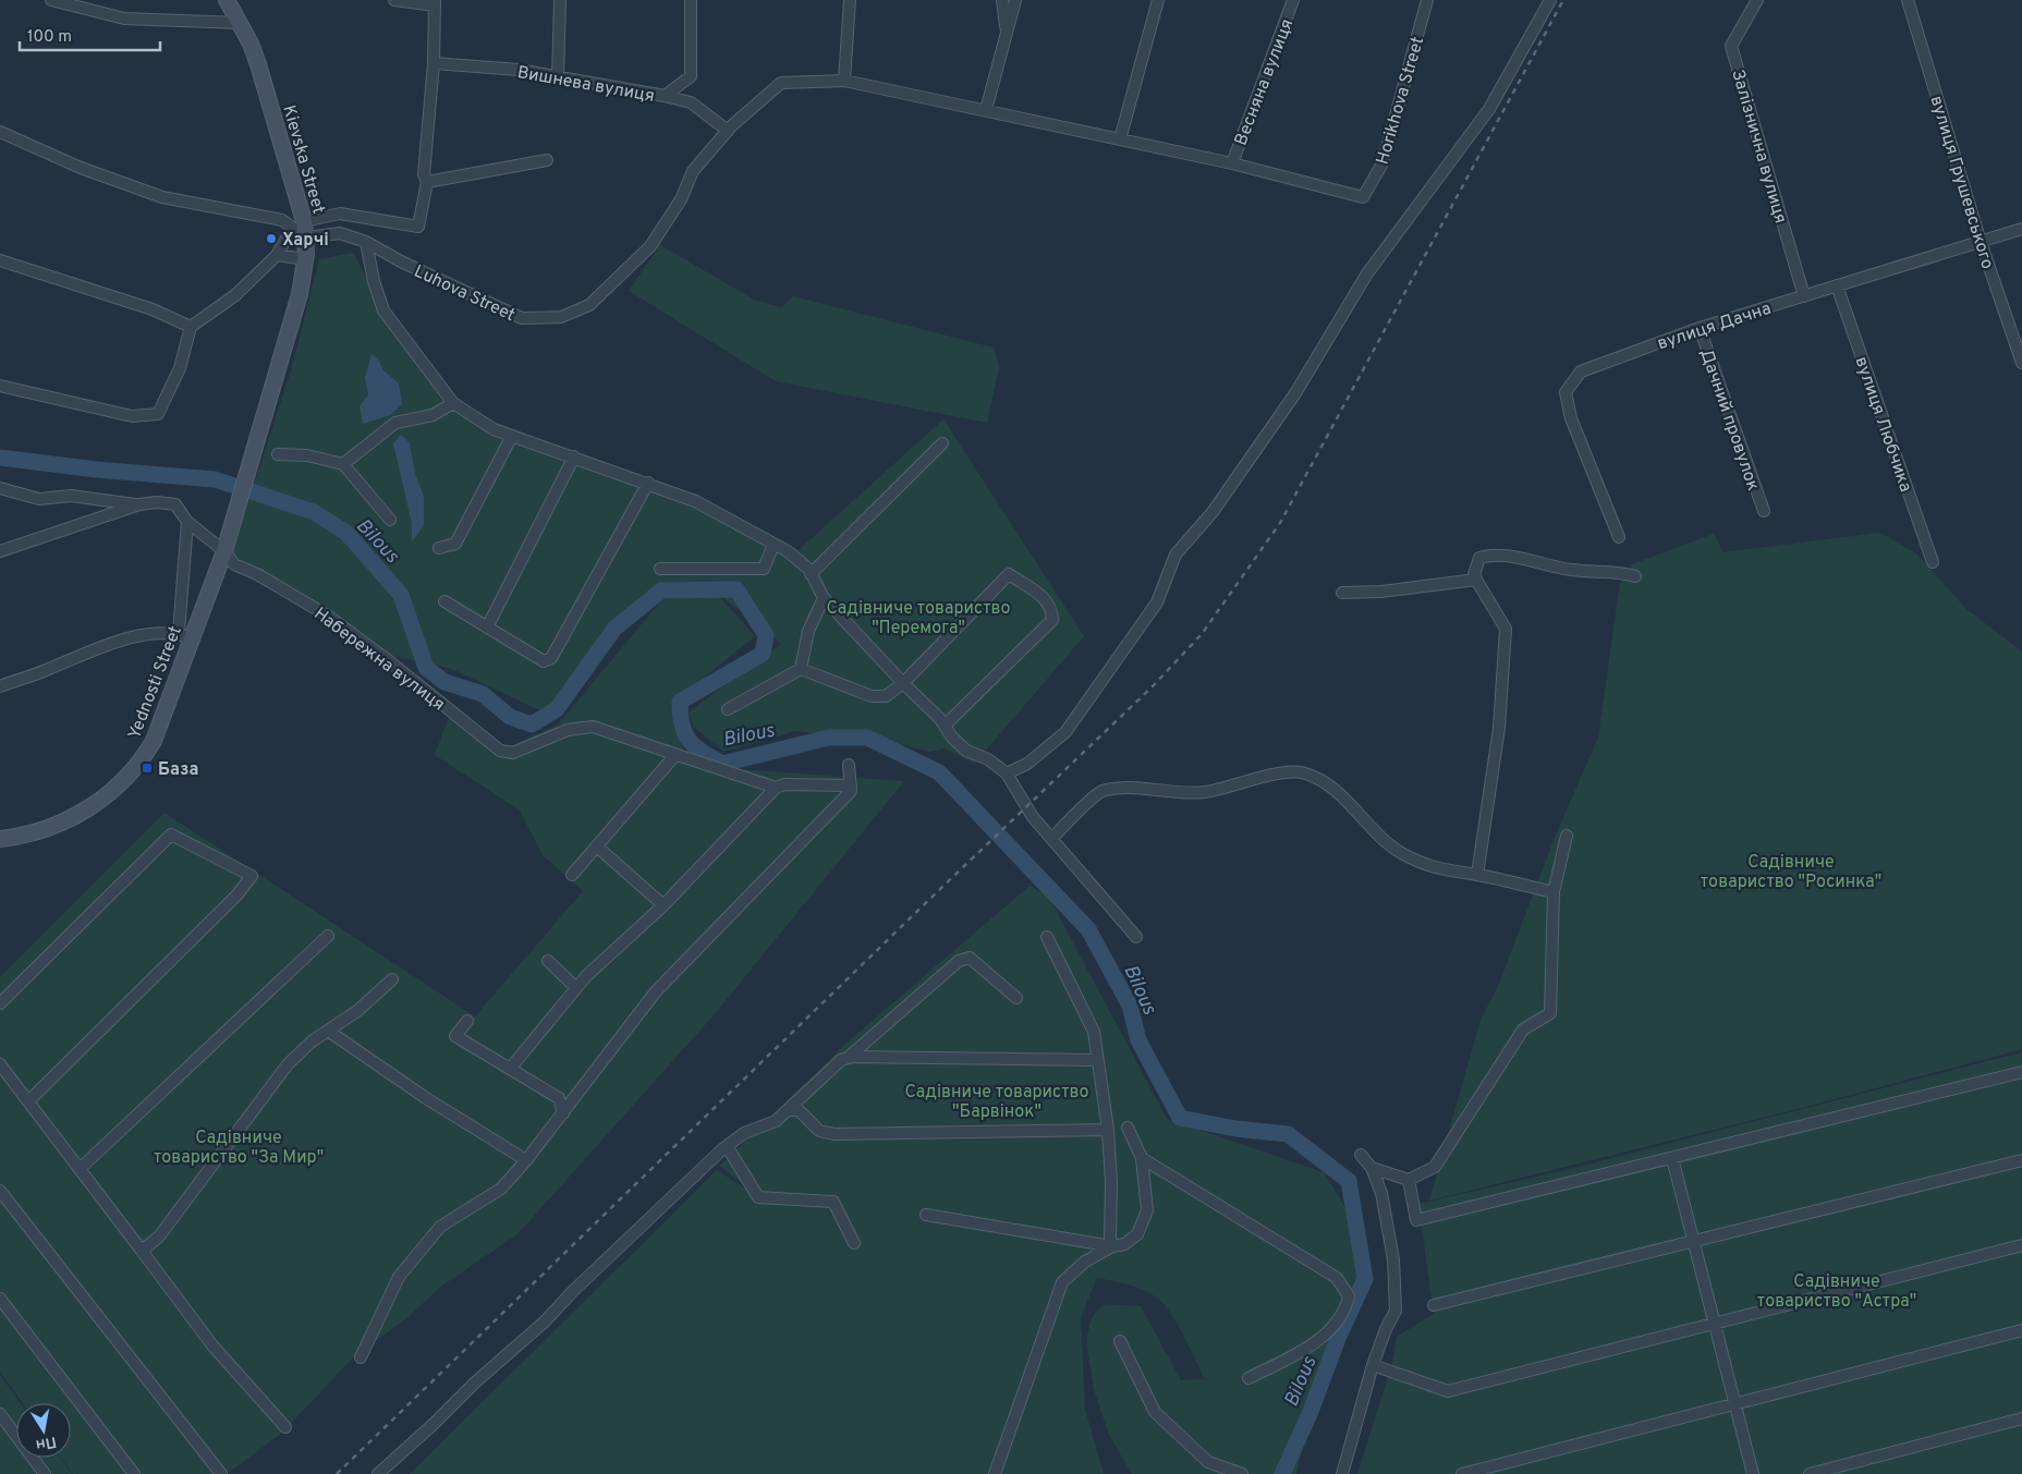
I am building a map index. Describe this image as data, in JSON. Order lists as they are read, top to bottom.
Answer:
{
  "streets": {
    "main road": ["Kievska Street", "Yednosti Street"],
    "street": [
      "Весняна вулиця",
      "Вишнева вулиця",
      "Horikhova Street",
      "Залізнична вулиця",
      "вулиця Грушевського",
      "Luhova Street",
      "вулиця Дачна",
      "Дачний провулок",
      "вулиця Любчика",
      "Набережна вулиця"
    ]
  },
  "crossings": [
    ["Весняна вулиця", "Luhova Street"],
    ["Horikhova Street", "Luhova Street"],
    ["Залізнична вулиця", "вулиця Дачна"],
    ["Kievska Street", "Luhova Street"],
    ["Kievska Street", "Yednosti Street"],
    ["вулиця Грушевського", "вулиця Дачна"],
    ["вулиця Дачна", "Дачний провулок"],
    ["вулиця Дачна", "вулиця Любчика"],
    ["Набережна вулиця", "Yednosti Street"]
  ],
  "water": ["Bilous"],
  "parks": [
    "Садівниче товариство \"Перемога\"",
    "Садівниче товариство \"Росинка\"",
    "Садівниче товариство \"Барвінок\"",
    "Садівниче товариство \"За Мир\"",
    "Садівниче товариство \"Астра\""
  ],
  "places": {
    "other": ["Харчі"],
    "transit": ["База"]
  },
  "scale_bar": "100 m",
  "north": "bottom"
}
